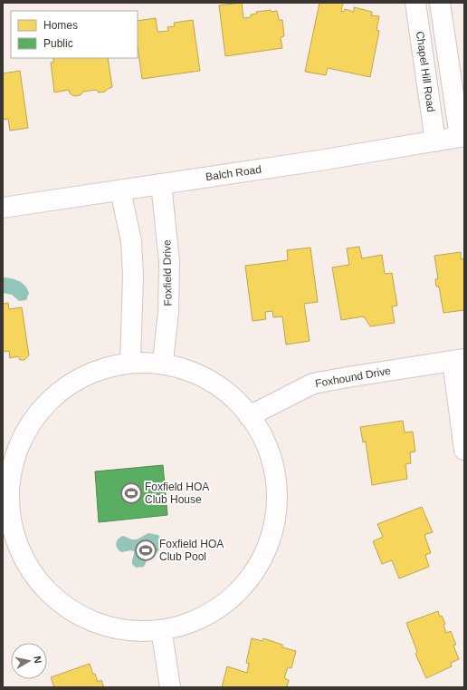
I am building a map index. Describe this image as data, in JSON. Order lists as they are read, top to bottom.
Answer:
{
  "streets": {
    "street": [
      "Chapel Hill Road",
      "Balch Road",
      "Foxfield Drive",
      "Foxhound Drive"
    ]
  },
  "crossings": [
    ["Chapel Hill Road", "Balch Road"],
    ["Balch Road", "Foxfield Drive"]
  ],
  "places": {
    "sports": ["Foxfield HOA Club House", "Foxfield HOA Club Pool"]
  },
  "legend": ["Homes", "Public"],
  "north": "right"
}
